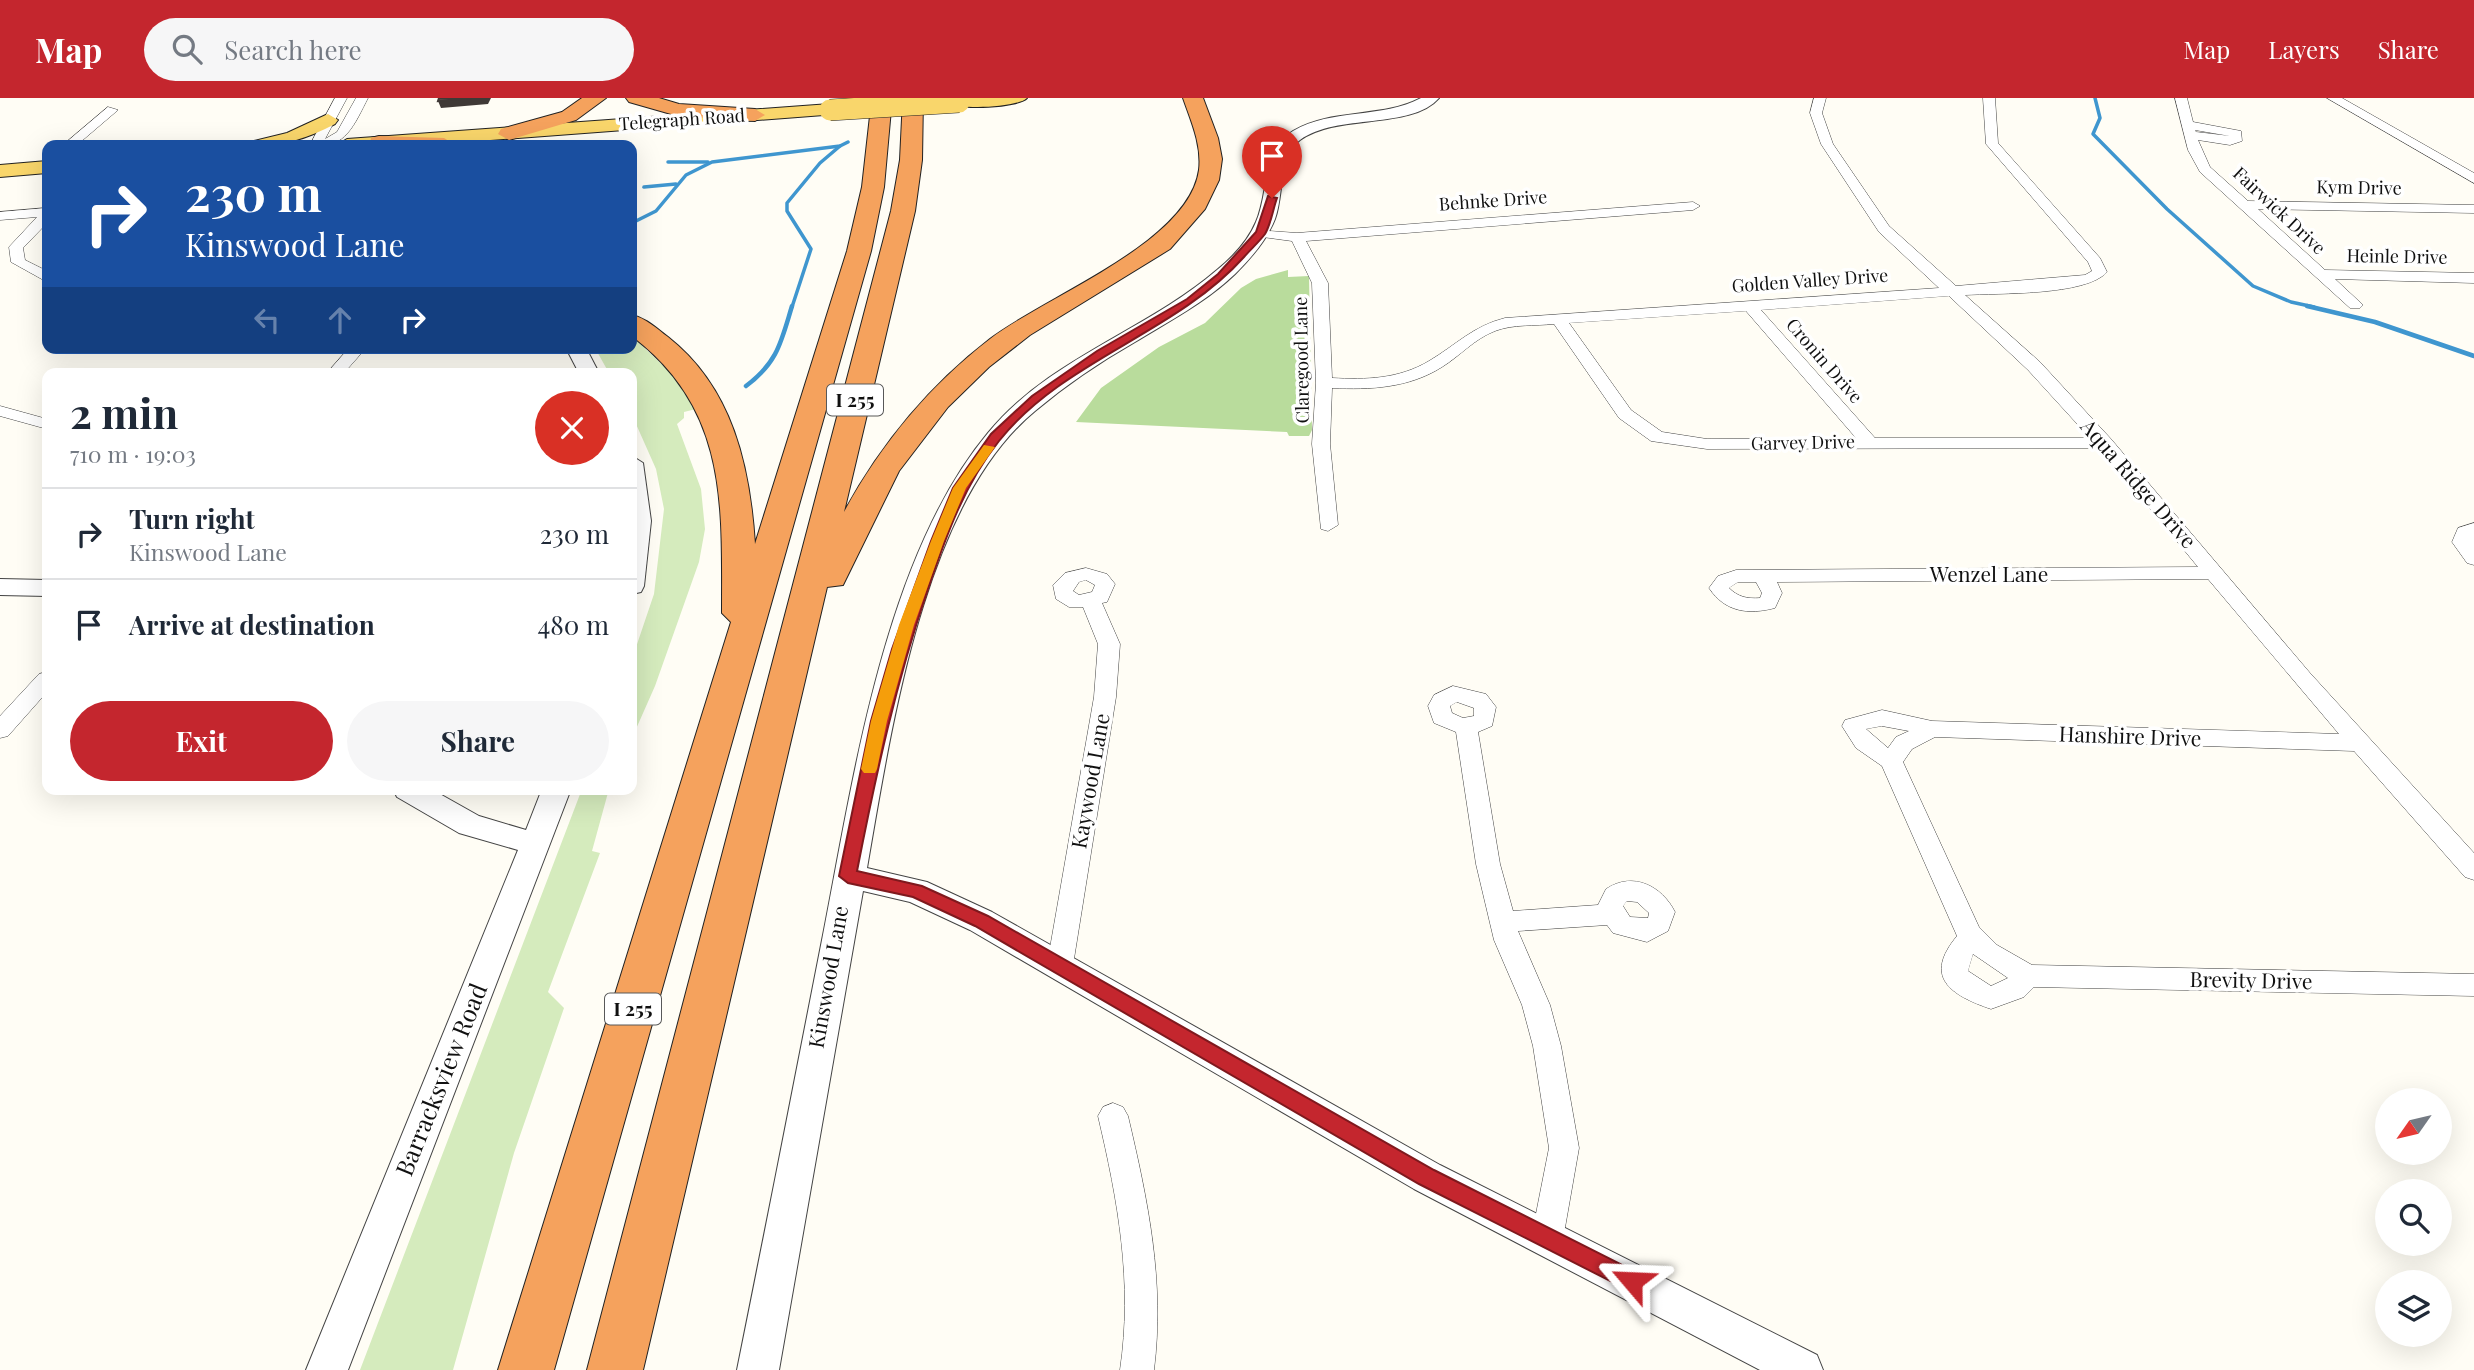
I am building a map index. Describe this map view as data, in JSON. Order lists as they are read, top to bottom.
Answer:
{
  "streets": {
    "highway": ["I 255"],
    "main road": ["Telegraph Road"],
    "street": [
      "Kym Drive",
      "Behnke Drive",
      "Fairwick Drive",
      "Heinle Drive",
      "Golden Valley Drive",
      "Claregood Lane",
      "Cronin Drive",
      "Garvey Drive",
      "Aqua Ridge Drive",
      "Wenzel Lane",
      "Hanshire Drive",
      "Kaywood Lane",
      "Kinswood Lane",
      "Brevity Drive",
      "Barracksview Road"
    ]
  },
  "crossings": [
    ["Kym Drive", "Fairwick Drive"],
    ["Behnke Drive", "Claregood Lane"],
    ["Fairwick Drive", "Heinle Drive"],
    ["Golden Valley Drive", "Claregood Lane"],
    ["Golden Valley Drive", "Cronin Drive"],
    ["Golden Valley Drive", "Garvey Drive"],
    ["Golden Valley Drive", "Aqua Ridge Drive"],
    ["Cronin Drive", "Garvey Drive"],
    ["Garvey Drive", "Aqua Ridge Drive"],
    ["Aqua Ridge Drive", "Wenzel Lane"],
    ["Aqua Ridge Drive", "Hanshire Drive"],
    ["Hanshire Drive", "Brevity Drive"]
  ],
  "north": "bottom left",
  "page": {
    "header": "Map",
    "search": "Search here",
    "nav": ["Map", "Layers", "Share"],
    "turn": ["230 m", "Kinswood Lane"],
    "heading": ["2 min", "710 m · 19:03"],
    "list": [
      {
        "name": "Turn right",
        "note": "Kinswood Lane",
        "value": "230 m"
      },
      {
        "name": "Arrive at destination",
        "value": "480 m"
      }
    ],
    "buttons": ["Exit", "Share"]
  }
}
